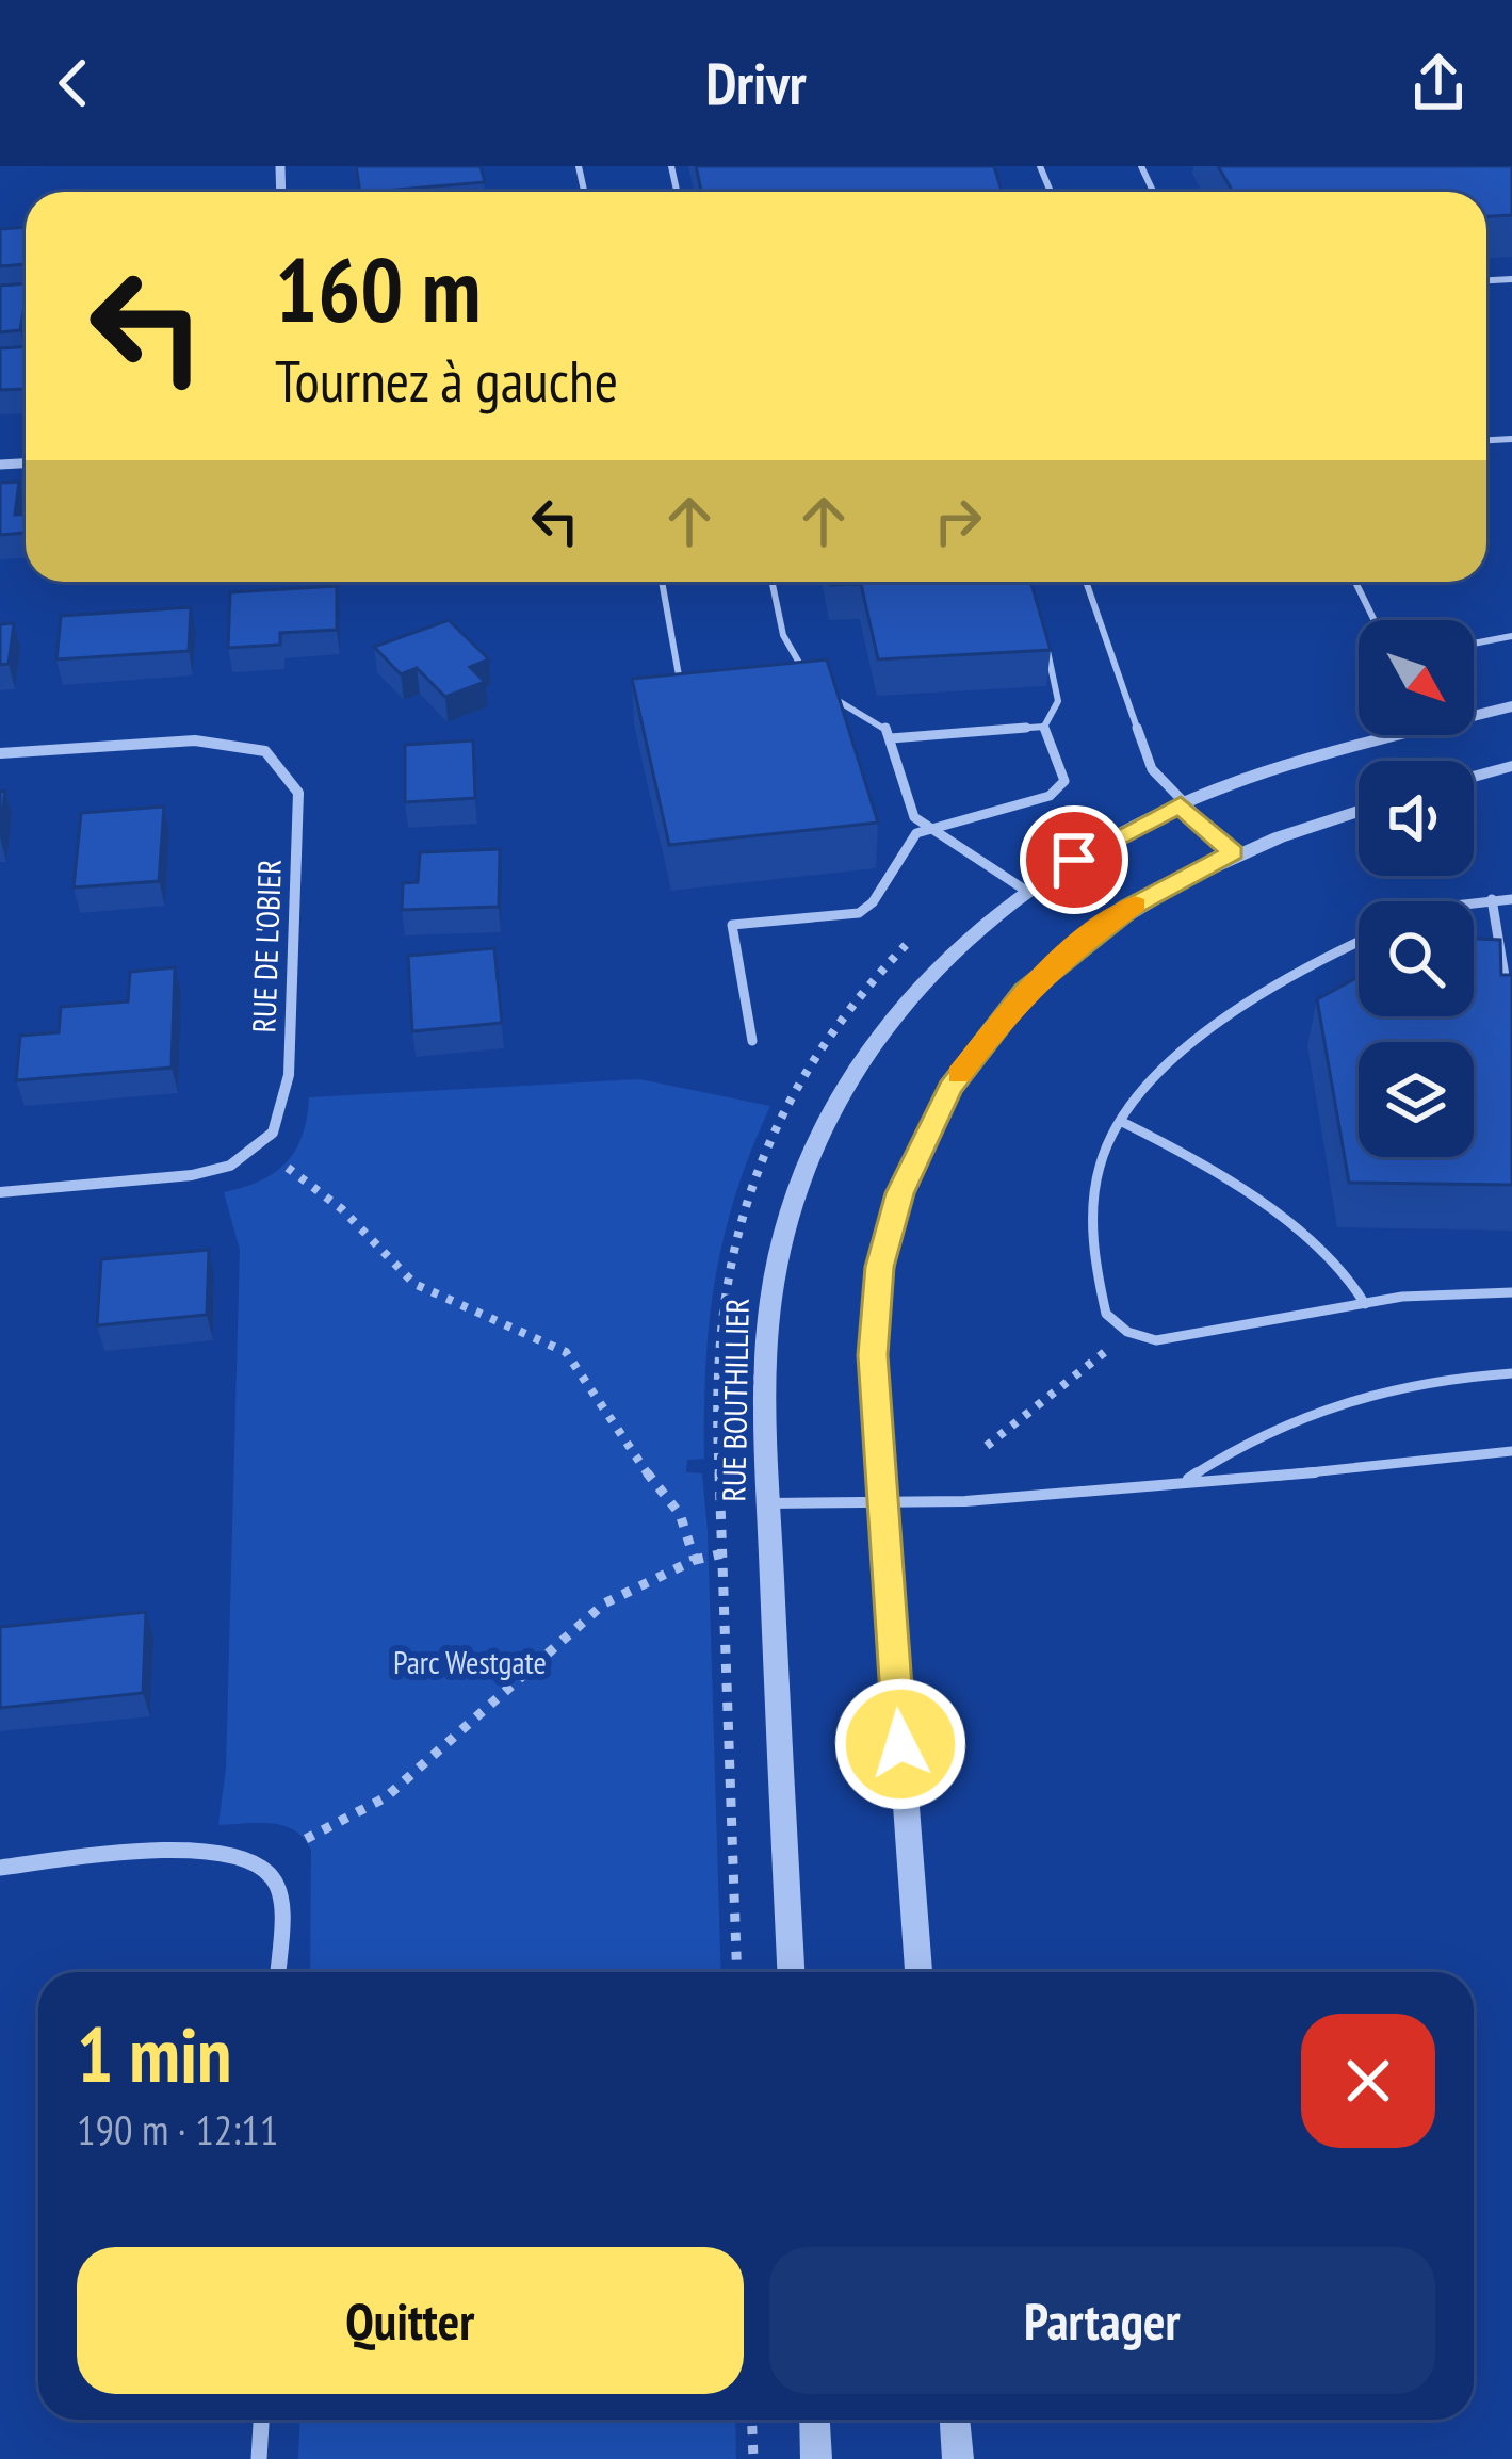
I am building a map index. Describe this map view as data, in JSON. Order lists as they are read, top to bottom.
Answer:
{
  "streets": {
    "street": ["RUE DE L'OBIER", "RUE BOUTHILLIER"]
  },
  "parks": ["Parc Westgate"],
  "north": "bottom right",
  "page": {
    "header": "Drivr",
    "turn": ["160 m", "Tournez à gauche"],
    "heading": ["1 min", "190 m · 12:11"],
    "buttons": ["Quitter", "Partager"]
  }
}
